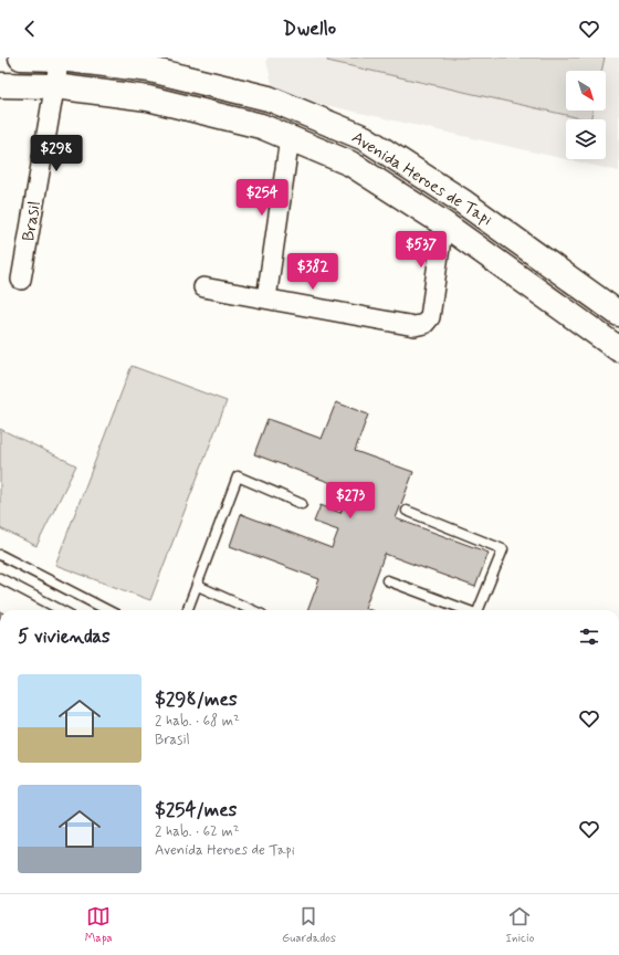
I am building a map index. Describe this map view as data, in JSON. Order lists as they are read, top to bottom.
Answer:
{
  "streets": {
    "main road": ["Avenida Heroes de Tapi"],
    "street": ["Brasil"]
  },
  "crossings": [
    ["Avenida Heroes de Tapi", "Brasil"]
  ],
  "north": "bottom right",
  "page": {
    "header": "Dwello",
    "price": [
      "$298",
      "$254",
      "$537",
      "$382",
      "$273"
    ],
    "heading": "5 viviendas",
    "list": [
      {
        "name": "$298/mes",
        "note": "2 hab. · 68 m² · Brasil"
      },
      {
        "name": "$254/mes",
        "note": "2 hab. · 62 m² · Avenida Heroes de Tapi"
      }
    ],
    "tabs": ["Mapa", "Guardados", "Inicio"]
  }
}
